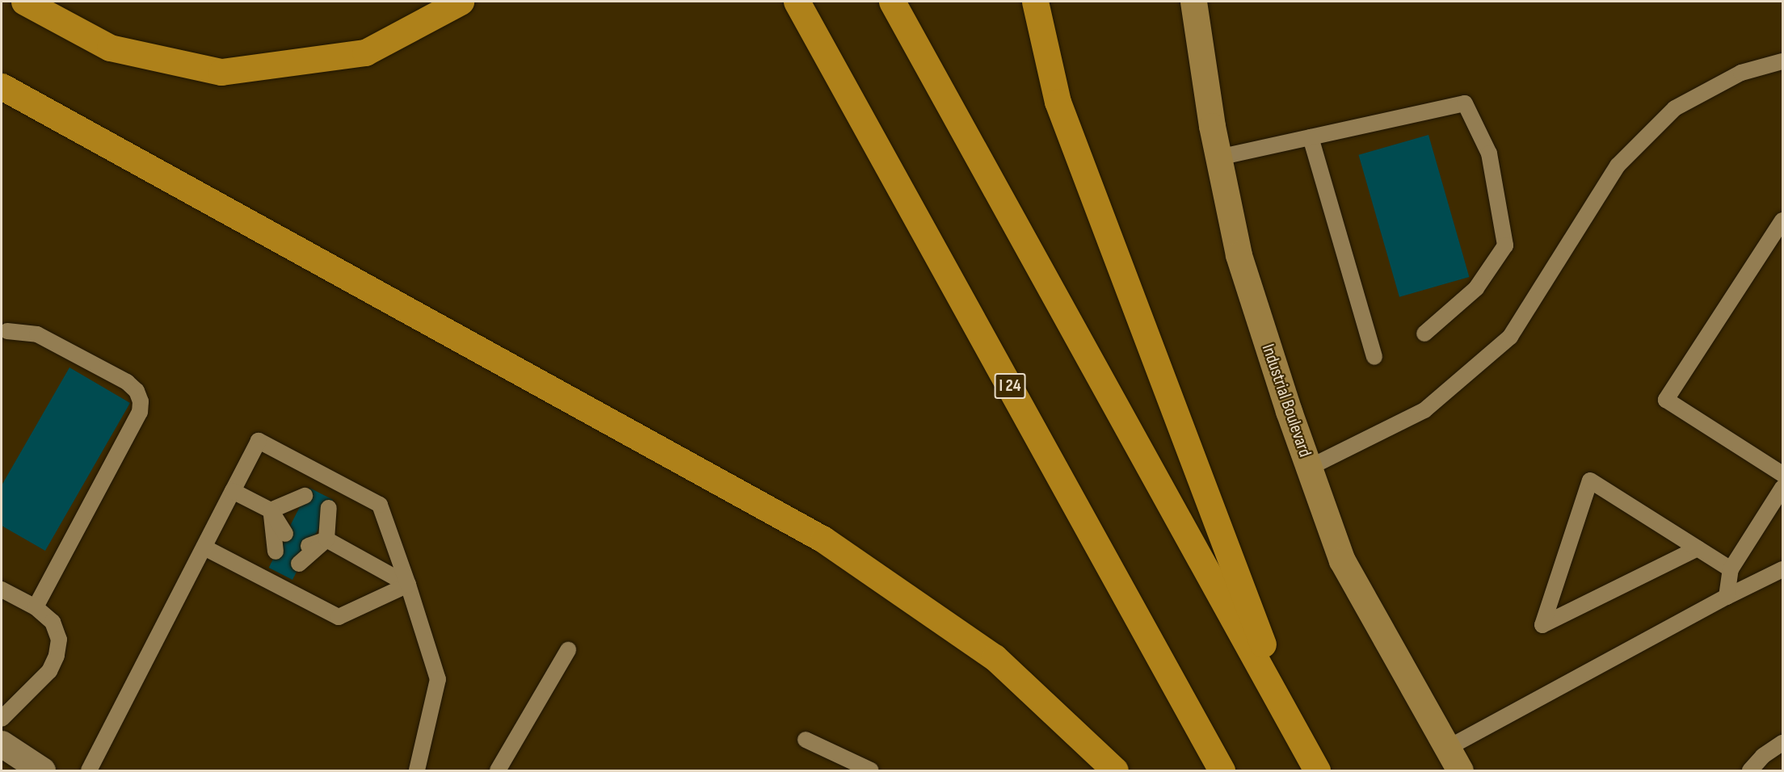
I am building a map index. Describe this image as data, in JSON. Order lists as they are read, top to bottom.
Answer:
{
  "streets": {
    "highway": ["I 24"],
    "street": ["Industrial Boulevard"]
  }
}
